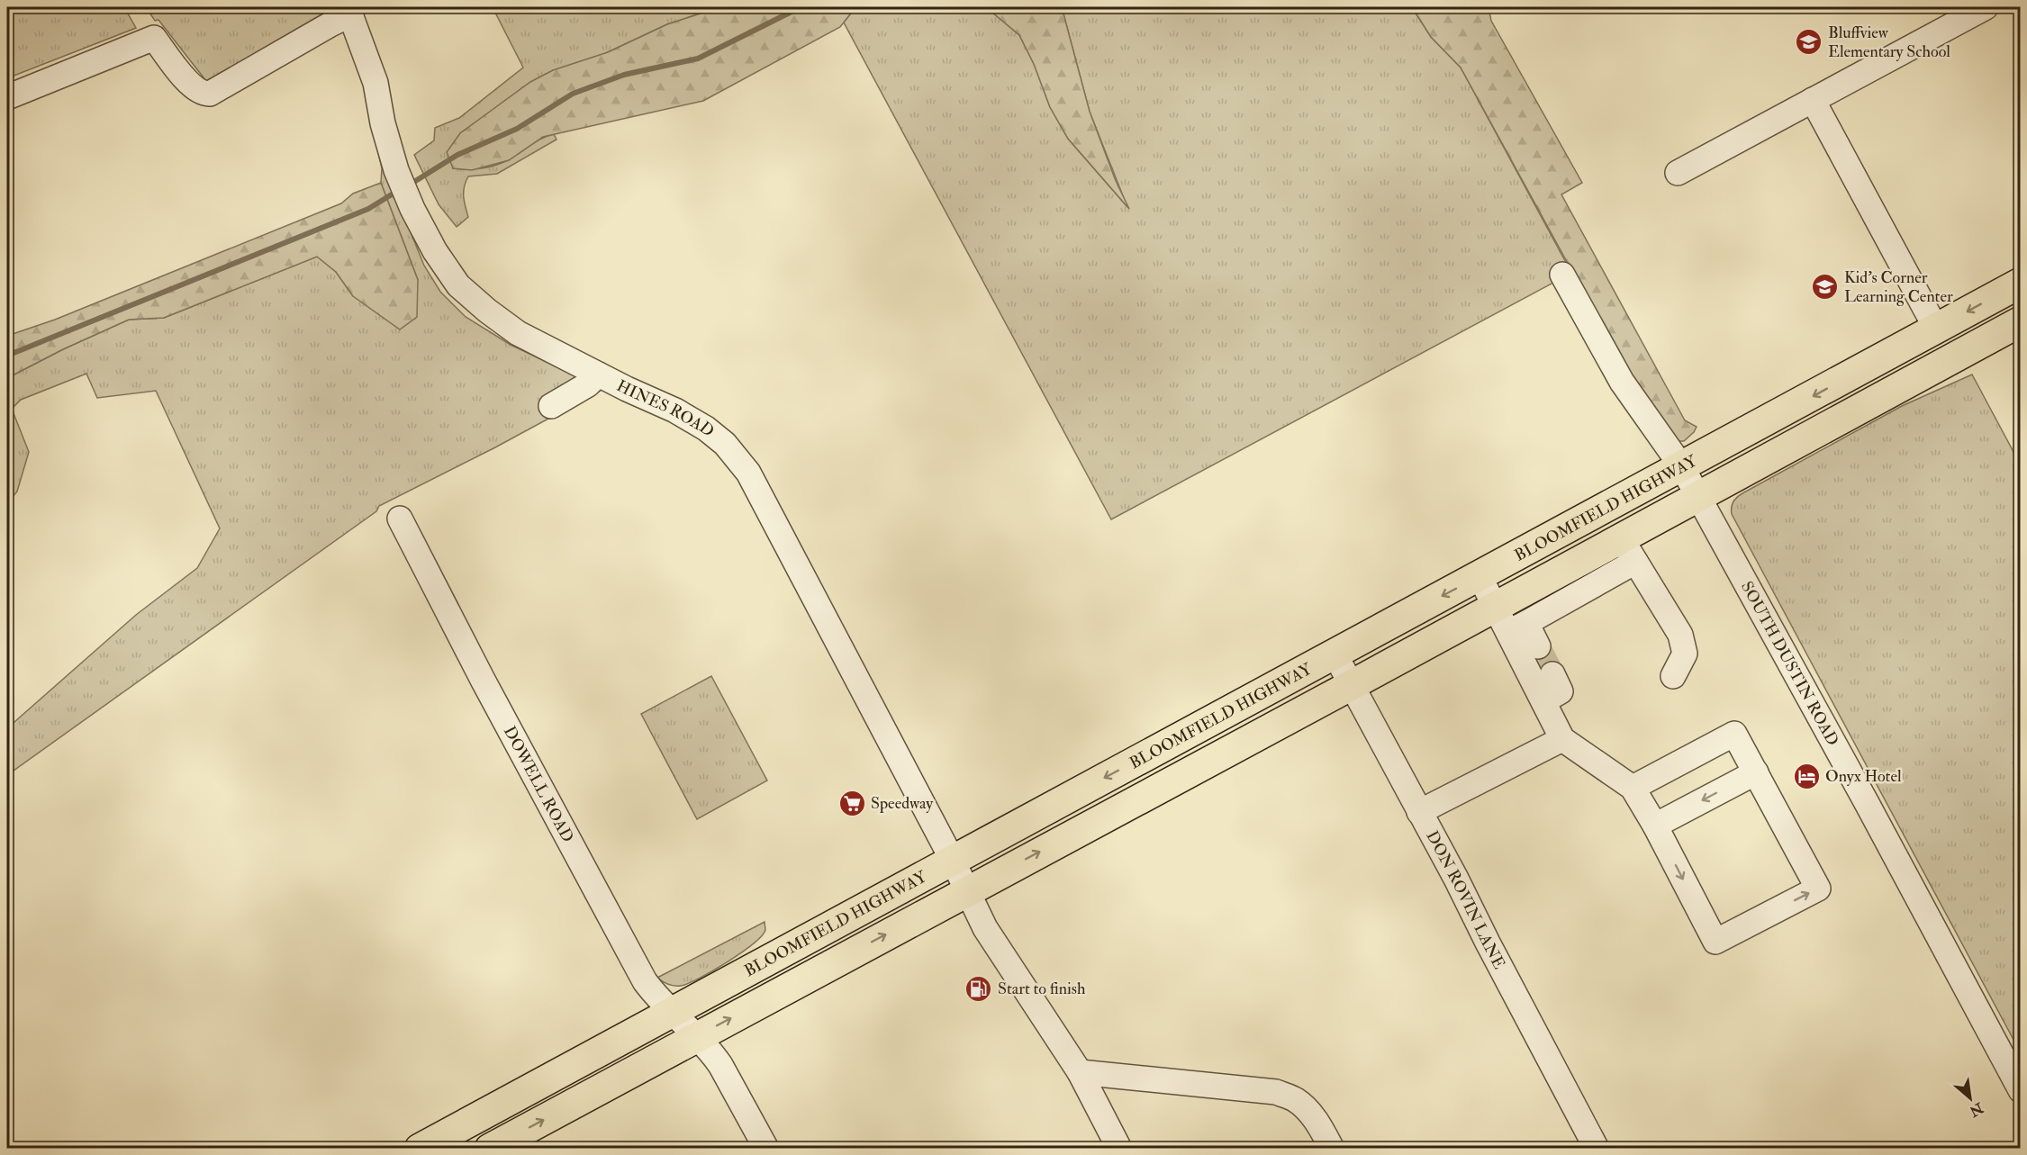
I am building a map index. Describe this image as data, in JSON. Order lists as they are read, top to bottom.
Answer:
{
  "streets": {
    "highway": ["BLOOMFIELD HIGHWAY"],
    "street": [
      "HINES ROAD",
      "SOUTH DUSTIN ROAD",
      "DOWELL ROAD",
      "DON ROVIN LANE"
    ]
  },
  "crossings": [
    ["HINES ROAD", "BLOOMFIELD HIGHWAY"],
    ["BLOOMFIELD HIGHWAY", "SOUTH DUSTIN ROAD"],
    ["BLOOMFIELD HIGHWAY", "DOWELL ROAD"],
    ["BLOOMFIELD HIGHWAY", "DON ROVIN LANE"]
  ],
  "places": {
    "school or university": ["Bluffview Elementary School", "Kid's Corner Learning Center"],
    "hotel": ["Onyx Hotel"],
    "supermarket": ["Speedway"],
    "fuel station": ["Start to finish"]
  },
  "north": "bottom right"
}
